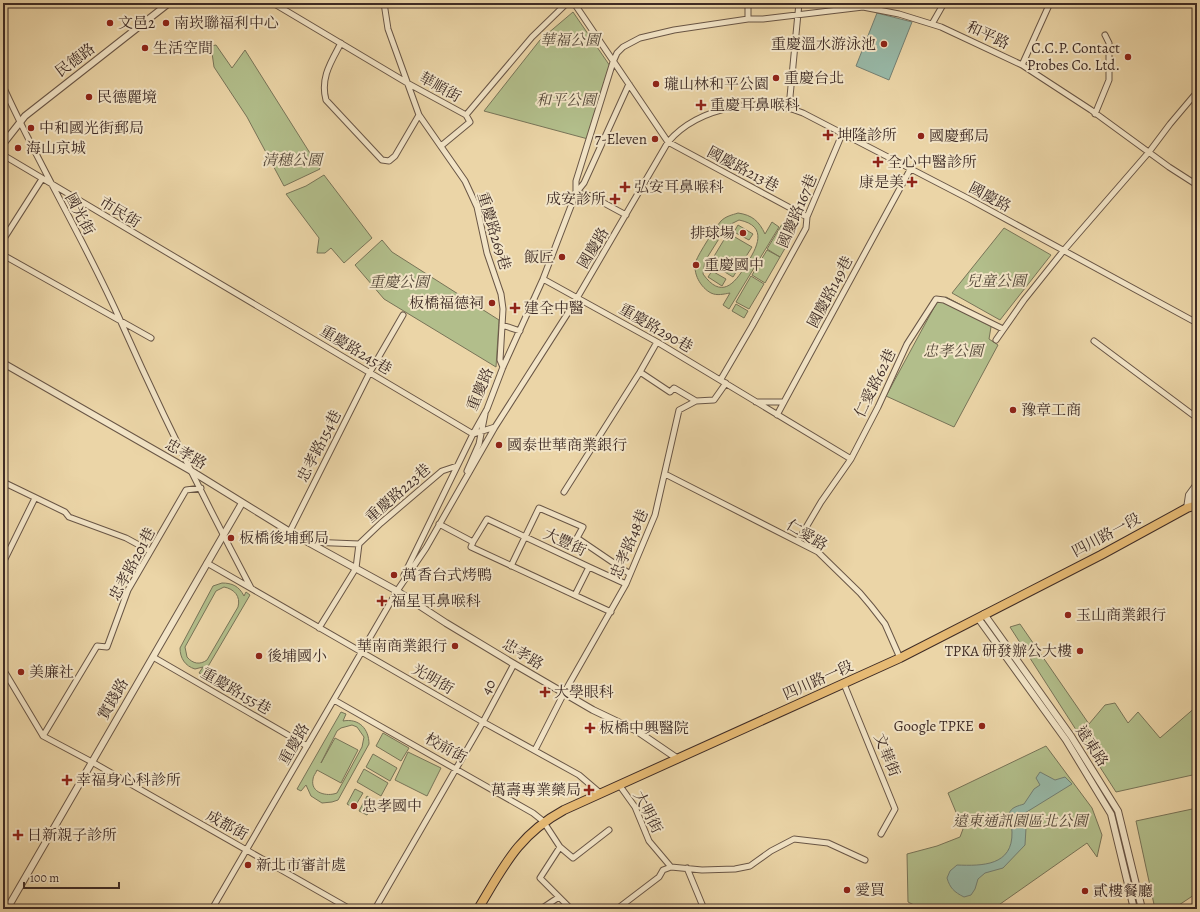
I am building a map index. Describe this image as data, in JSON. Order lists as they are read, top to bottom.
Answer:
{
  "streets": {
    "main road": ["四川路一段"],
    "street": [
      "和平路",
      "民德路",
      "華順街",
      "國慶路213巷",
      "國慶路",
      "國慶路167巷",
      "市民街",
      "國光街",
      "重慶路269巷",
      "國慶路149巷",
      "重慶路290巷",
      "重慶路245巷",
      "仁愛路62巷",
      "重慶路",
      "忠孝路154巷",
      "忠孝路",
      "重慶路223巷",
      "仁愛路",
      "大豐街",
      "忠孝路48巷",
      "忠孝路201巷",
      "光明街",
      "40",
      "重慶路155巷",
      "實踐路",
      "遠東路",
      "校前街",
      "文華街",
      "大明街",
      "成都街"
    ]
  },
  "crossings": [
    ["和平路", "重慶路"],
    ["民德路", "國光街"],
    ["華順街", "重慶路269巷"],
    ["國慶路213巷", "國慶路"],
    ["國慶路213巷", "國慶路167巷"],
    ["國慶路", "國慶路167巷"],
    ["國慶路", "國慶路149巷"],
    ["國慶路", "重慶路290巷"],
    ["國慶路", "重慶路"],
    ["國慶路167巷", "重慶路290巷"],
    ["市民街", "國光街"],
    ["市民街", "重慶路245巷"],
    ["國光街", "忠孝路"],
    ["重慶路269巷", "重慶路"],
    ["國慶路149巷", "重慶路290巷"],
    ["重慶路290巷", "仁愛路62巷"],
    ["重慶路290巷", "重慶路"],
    ["重慶路245巷", "重慶路"],
    ["重慶路245巷", "忠孝路154巷"],
    ["仁愛路62巷", "仁愛路"],
    ["重慶路", "忠孝路"],
    ["重慶路", "重慶路223巷"],
    ["重慶路", "光明街"],
    ["重慶路", "重慶路155巷"],
    ["重慶路", "校前街"],
    ["重慶路", "成都街"],
    ["忠孝路154巷", "忠孝路"],
    ["忠孝路", "四川路一段"],
    ["忠孝路", "忠孝路48巷"],
    ["忠孝路", "40"],
    ["忠孝路", "實踐路"],
    ["仁愛路", "四川路一段"],
    ["仁愛路", "忠孝路48巷"],
    ["四川路一段", "光明街"],
    ["四川路一段", "遠東路"],
    ["四川路一段", "校前街"],
    ["四川路一段", "文華街"],
    ["四川路一段", "大明街"],
    ["大豐街", "忠孝路48巷"],
    ["忠孝路48巷", "光明街"],
    ["忠孝路201巷", "成都街"],
    ["光明街", "40"],
    ["光明街", "實踐路"],
    ["40", "校前街"],
    ["重慶路155巷", "實踐路"],
    ["實踐路", "成都街"]
  ],
  "parks": [
    "華福公園",
    "和平公園",
    "清穗公園",
    "兒童公園",
    "重慶公園",
    "忠孝公園",
    "遠東通訊園區北公園"
  ],
  "places": {
    "other": [
      "文邑2",
      "南崁聯福利中心",
      "重慶溫水游泳池",
      "生活空間",
      "C.C.P. Contact Probes Co. Ltd.",
      "重慶台北",
      "瓏山林和平公園",
      "民德麗境",
      "中和國光街郵局",
      "國慶郵局",
      "7-Eleven",
      "海山京城",
      "排球場",
      "飯匠",
      "重慶國中",
      "板橋福德祠",
      "豫章工商",
      "國泰世華商業銀行",
      "板橋後埔郵局",
      "萬香台式烤鴨",
      "玉山商業銀行",
      "華南商業銀行",
      "TPKA 研發辦公大樓",
      "後埔國小",
      "美廉社",
      "Google TPKE",
      "忠孝國中",
      "新北市審計處",
      "愛買",
      "貳樓餐廳"
    ],
    "health": [
      "重慶耳鼻喉科",
      "坤隆診所",
      "全心中醫診所",
      "康是美",
      "弘安耳鼻喉科",
      "成安診所",
      "建全中醫",
      "福星耳鼻喉科",
      "大學眼科",
      "板橋中興醫院",
      "幸福身心科診所",
      "萬壽專業藥局",
      "日新親子診所"
    ]
  },
  "scale_bar": "100 m"
}
